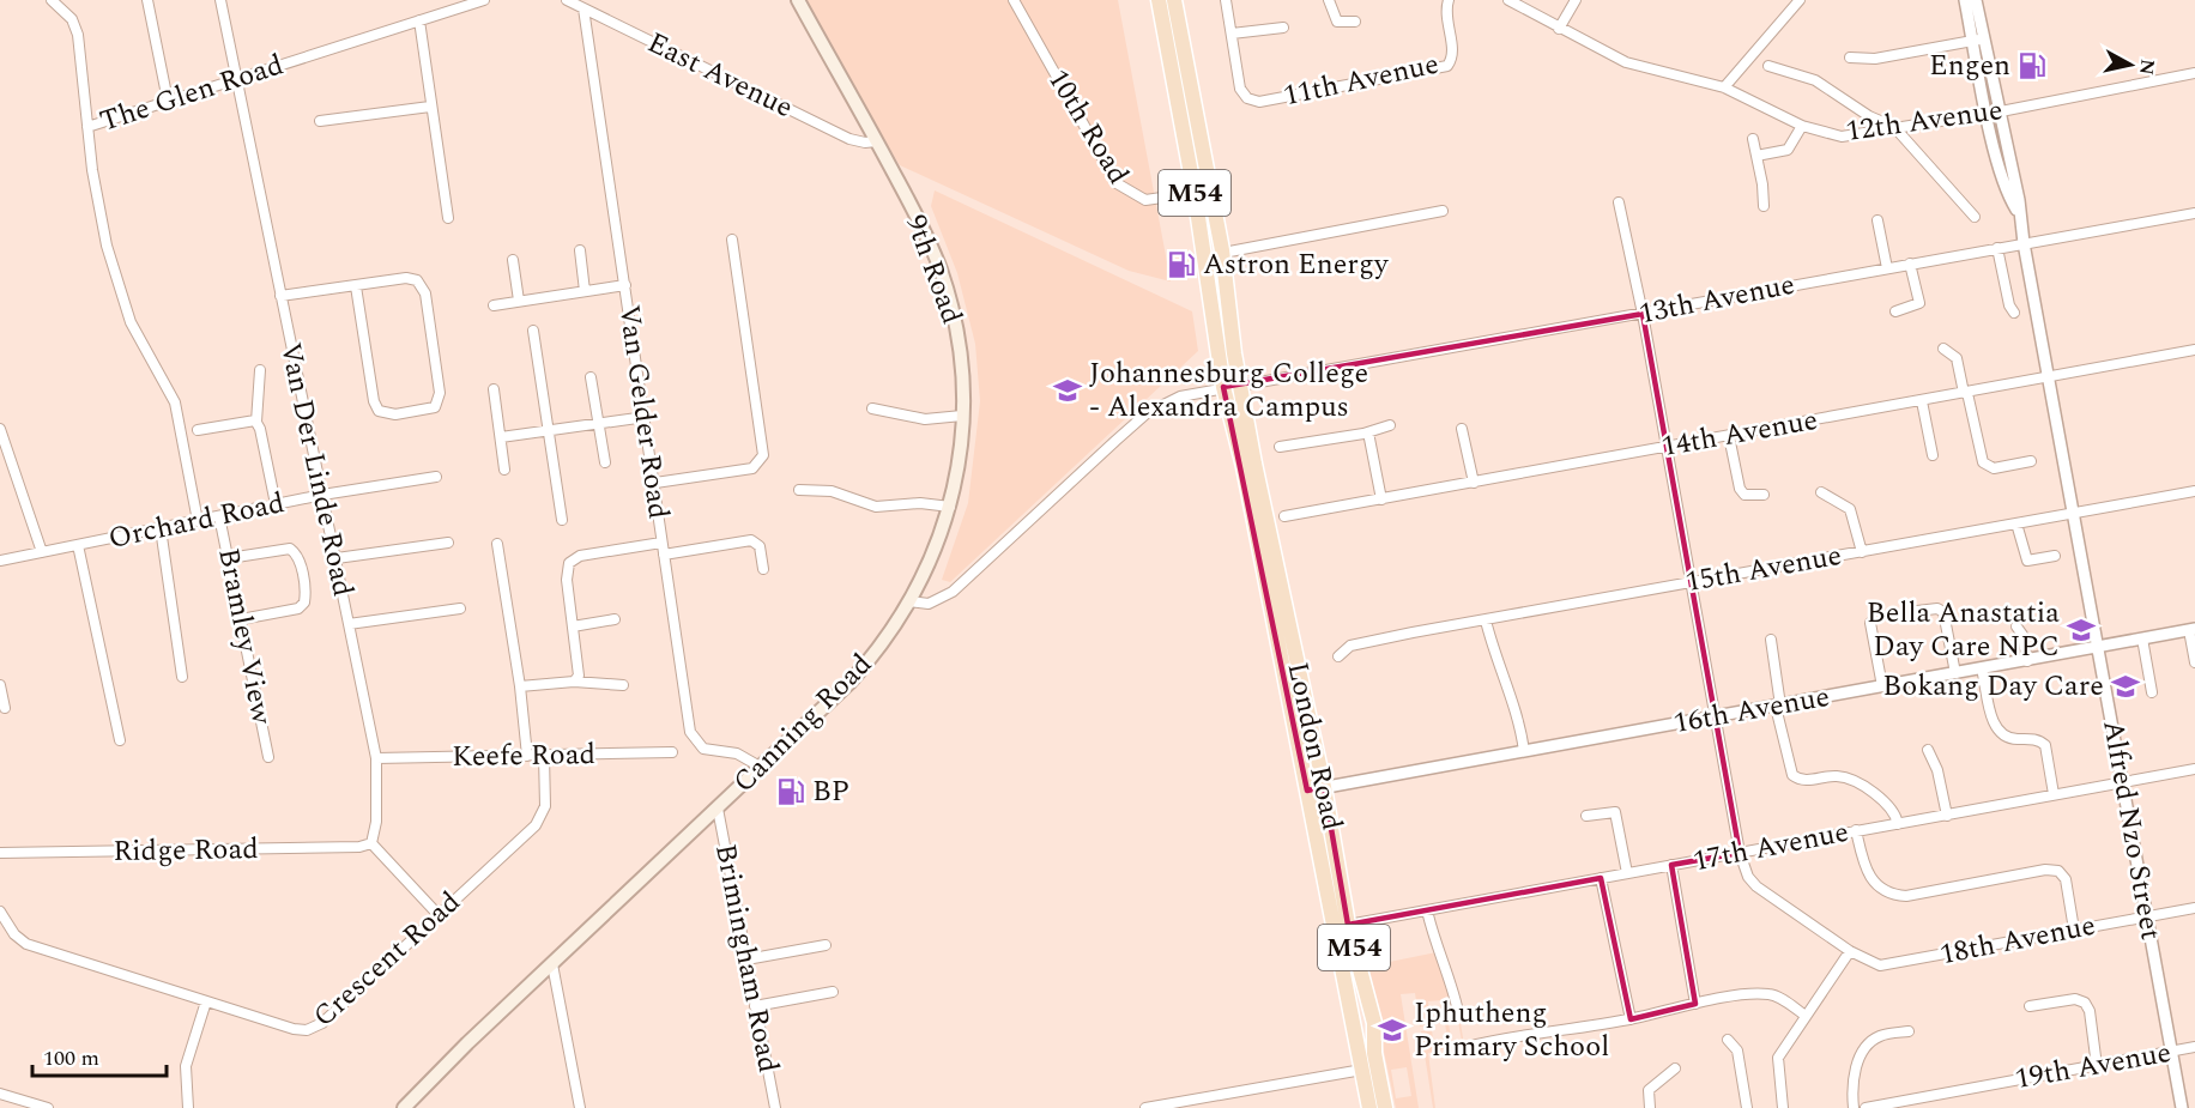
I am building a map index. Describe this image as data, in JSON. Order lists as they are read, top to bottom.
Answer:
{
  "streets": {
    "main road": [
      "M54",
      "9th Road",
      "Canning Road",
      "London Road"
    ],
    "street": [
      "East Avenue",
      "11th Avenue",
      "The Glen Road",
      "12th Avenue",
      "10th Road",
      "13th Avenue",
      "Van Gelder Road",
      "14th Avenue",
      "Van Der Linde Road",
      "Orchard Road",
      "15th Avenue",
      "Bramley View",
      "16th Avenue",
      "Keefe Road",
      "Alfred Nzo Street",
      "17th Avenue",
      "Ridge Road",
      "18th Avenue",
      "Brimingham Road",
      "Crescent Road",
      "19th Avenue"
    ]
  },
  "crossings": [
    ["East Avenue", "9th Road"],
    ["East Avenue", "Van Gelder Road"],
    ["The Glen Road", "Van Der Linde Road"],
    ["The Glen Road", "Orchard Road"],
    ["12th Avenue", "Alfred Nzo Street"],
    ["10th Road", "M54"],
    ["M54", "13th Avenue"],
    ["M54", "London Road"],
    ["9th Road", "Canning Road"],
    ["13th Avenue", "London Road"],
    ["13th Avenue", "Alfred Nzo Street"],
    ["Van Gelder Road", "Canning Road"],
    ["14th Avenue", "Alfred Nzo Street"],
    ["Van Der Linde Road", "Orchard Road"],
    ["Van Der Linde Road", "Keefe Road"],
    ["Van Der Linde Road", "Ridge Road"],
    ["Orchard Road", "Bramley View"],
    ["15th Avenue", "Alfred Nzo Street"],
    ["16th Avenue", "London Road"],
    ["16th Avenue", "Alfred Nzo Street"],
    ["Canning Road", "Brimingham Road"],
    ["London Road", "17th Avenue"],
    ["Keefe Road", "Crescent Road"],
    ["Alfred Nzo Street", "17th Avenue"],
    ["Alfred Nzo Street", "18th Avenue"],
    ["Alfred Nzo Street", "19th Avenue"]
  ],
  "places": {
    "fuel station": ["Engen", "Astron Energy", "BP"],
    "school or university": [
      "Johannesburg College - Alexandra Campus",
      "Bella Anastatia Day Care NPC",
      "Bokang Day Care",
      "Iphutheng Primary School"
    ]
  },
  "scale_bar": "100 m",
  "north": "right"
}
